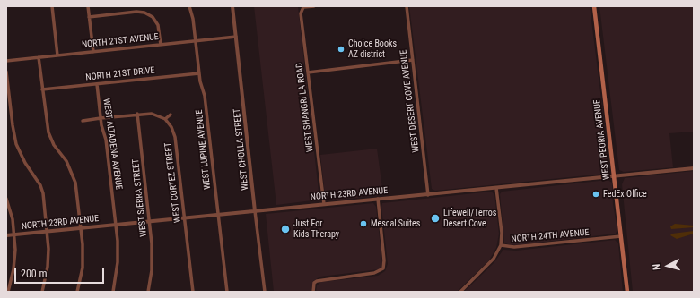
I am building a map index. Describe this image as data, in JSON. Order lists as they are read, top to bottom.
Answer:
{
  "streets": {
    "main road": ["WEST PEORIA AVENUE"],
    "street": [
      "NORTH 21ST AVENUE",
      "NORTH 21ST DRIVE",
      "WEST DESERT COVE AVENUE",
      "WEST SHANGRI LA ROAD",
      "WEST ALTADENA AVENUE",
      "WEST LUPINE AVENUE",
      "WEST CHOLLA STREET",
      "WEST CORTEZ STREET",
      "NORTH 23RD AVENUE",
      "WEST SIERRA STREET",
      "NORTH 24TH AVENUE"
    ]
  },
  "crossings": [
    ["NORTH 21ST AVENUE", "WEST LUPINE AVENUE"],
    ["NORTH 21ST AVENUE", "WEST CHOLLA STREET"],
    ["NORTH 21ST DRIVE", "WEST ALTADENA AVENUE"],
    ["NORTH 21ST DRIVE", "WEST LUPINE AVENUE"],
    ["WEST DESERT COVE AVENUE", "NORTH 23RD AVENUE"],
    ["WEST SHANGRI LA ROAD", "NORTH 23RD AVENUE"],
    ["WEST PEORIA AVENUE", "NORTH 23RD AVENUE"],
    ["WEST PEORIA AVENUE", "NORTH 24TH AVENUE"],
    ["WEST ALTADENA AVENUE", "NORTH 23RD AVENUE"],
    ["WEST LUPINE AVENUE", "NORTH 23RD AVENUE"],
    ["WEST CHOLLA STREET", "NORTH 23RD AVENUE"],
    ["WEST CORTEZ STREET", "NORTH 23RD AVENUE"],
    ["NORTH 23RD AVENUE", "WEST SIERRA STREET"]
  ],
  "places": [
    "Choice Books AZ district",
    "FedEx Office",
    "Lifewell/Terros Desert Cove",
    "Mescal Suites",
    "Just For Kids Therapy"
  ],
  "scale_bar": "200 m",
  "north": "left"
}
